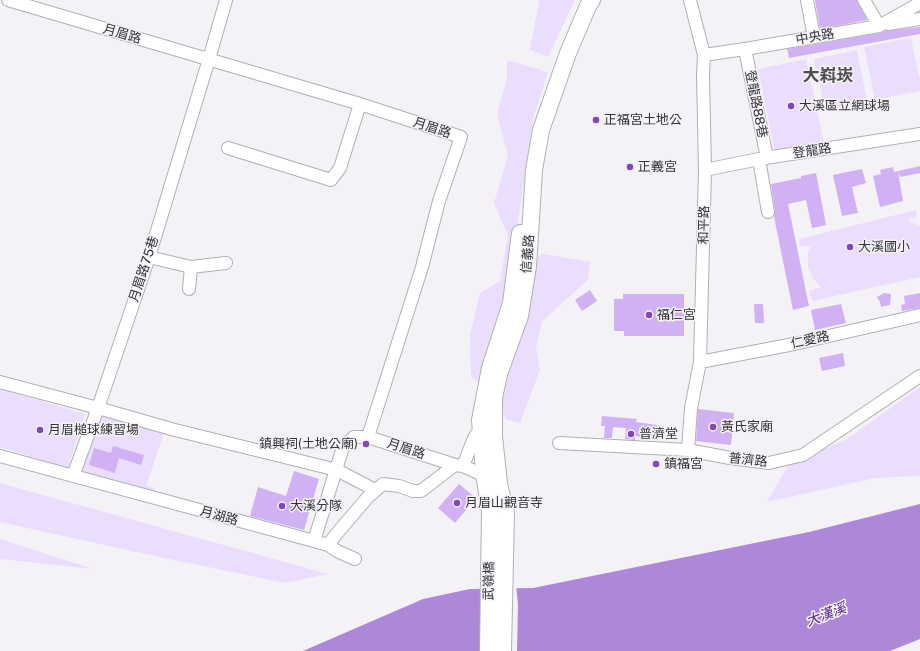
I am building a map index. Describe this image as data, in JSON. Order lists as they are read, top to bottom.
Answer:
{
  "streets": {
    "main road": ["信義路", "武嶺橋"],
    "street": [
      "月眉路",
      "中央路",
      "登龍路88巷",
      "登龍路",
      "和平路",
      "月眉路75巷",
      "仁愛路",
      "普濟路",
      "月湖路"
    ]
  },
  "crossings": [
    ["月眉路", "信義路"],
    ["月眉路", "月眉路75巷"],
    ["中央路", "登龍路88巷"],
    ["中央路", "和平路"],
    ["登龍路88巷", "登龍路"],
    ["登龍路", "和平路"],
    ["和平路", "仁愛路"],
    ["和平路", "普濟路"],
    ["信義路", "武嶺橋"],
    ["月眉路75巷", "月湖路"]
  ],
  "districts": ["大嵙崁"],
  "water": ["大漢溪"],
  "places": [
    "大溪區立網球場",
    "正福宮土地公",
    "正義宮",
    "大溪國小",
    "福仁宮",
    "黃氏家廟",
    "月眉槌球練習場",
    "普濟堂",
    "鎮興祠(土地公廟)",
    "鎮福宮",
    "月眉山觀音寺",
    "大溪分隊"
  ]
}
